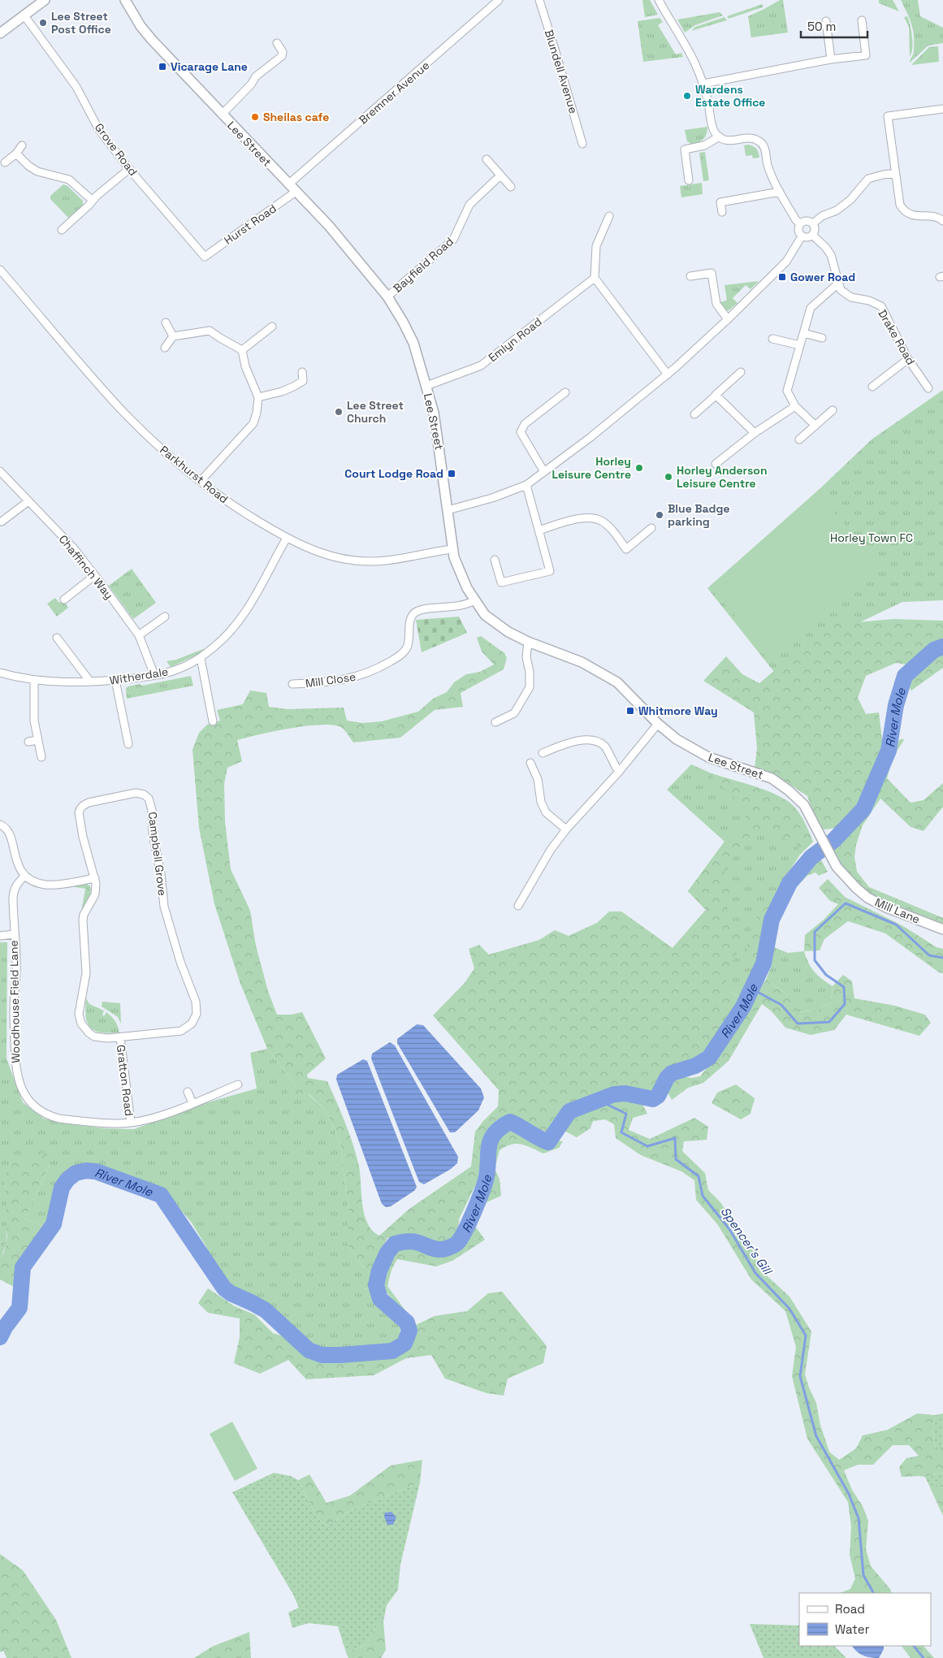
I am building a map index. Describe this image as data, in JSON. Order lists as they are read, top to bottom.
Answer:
{
  "streets": {
    "street": [
      "Blundell Avenue",
      "Bremner Avenue",
      "Lee Street",
      "Grove Road",
      "Hurst Road",
      "Bayfield Road",
      "Drake Road",
      "Emlyn Road",
      "Parkhurst Road",
      "Chaffinch Way",
      "Witherdale",
      "Mill Close",
      "Campbell Grove",
      "Mill Lane",
      "Woodhouse Field Lane",
      "Gratton Road"
    ]
  },
  "crossings": [
    ["Bremner Avenue", "Lee Street"],
    ["Lee Street", "Hurst Road"],
    ["Lee Street", "Bayfield Road"],
    ["Lee Street", "Emlyn Road"],
    ["Lee Street", "Parkhurst Road"],
    ["Lee Street", "Mill Close"],
    ["Lee Street", "Mill Lane"],
    ["Grove Road", "Hurst Road"],
    ["Parkhurst Road", "Witherdale"],
    ["Chaffinch Way", "Witherdale"],
    ["Campbell Grove", "Gratton Road"],
    ["Woodhouse Field Lane", "Gratton Road"]
  ],
  "water": ["River Mole", "Spencer's Gill"],
  "parks": ["Horley Town FC"],
  "places": {
    "other": [
      "Lee Street Post Office",
      "Wardens Estate Office",
      "Sheilas cafe",
      "Lee Street Church",
      "Horley Leisure Centre",
      "Horley Anderson Leisure Centre",
      "Blue Badge parking"
    ],
    "transit": [
      "Vicarage Lane",
      "Gower Road",
      "Court Lodge Road",
      "Whitmore Way"
    ]
  },
  "legend": ["Road", "Water"],
  "scale_bar": "50 m"
}
